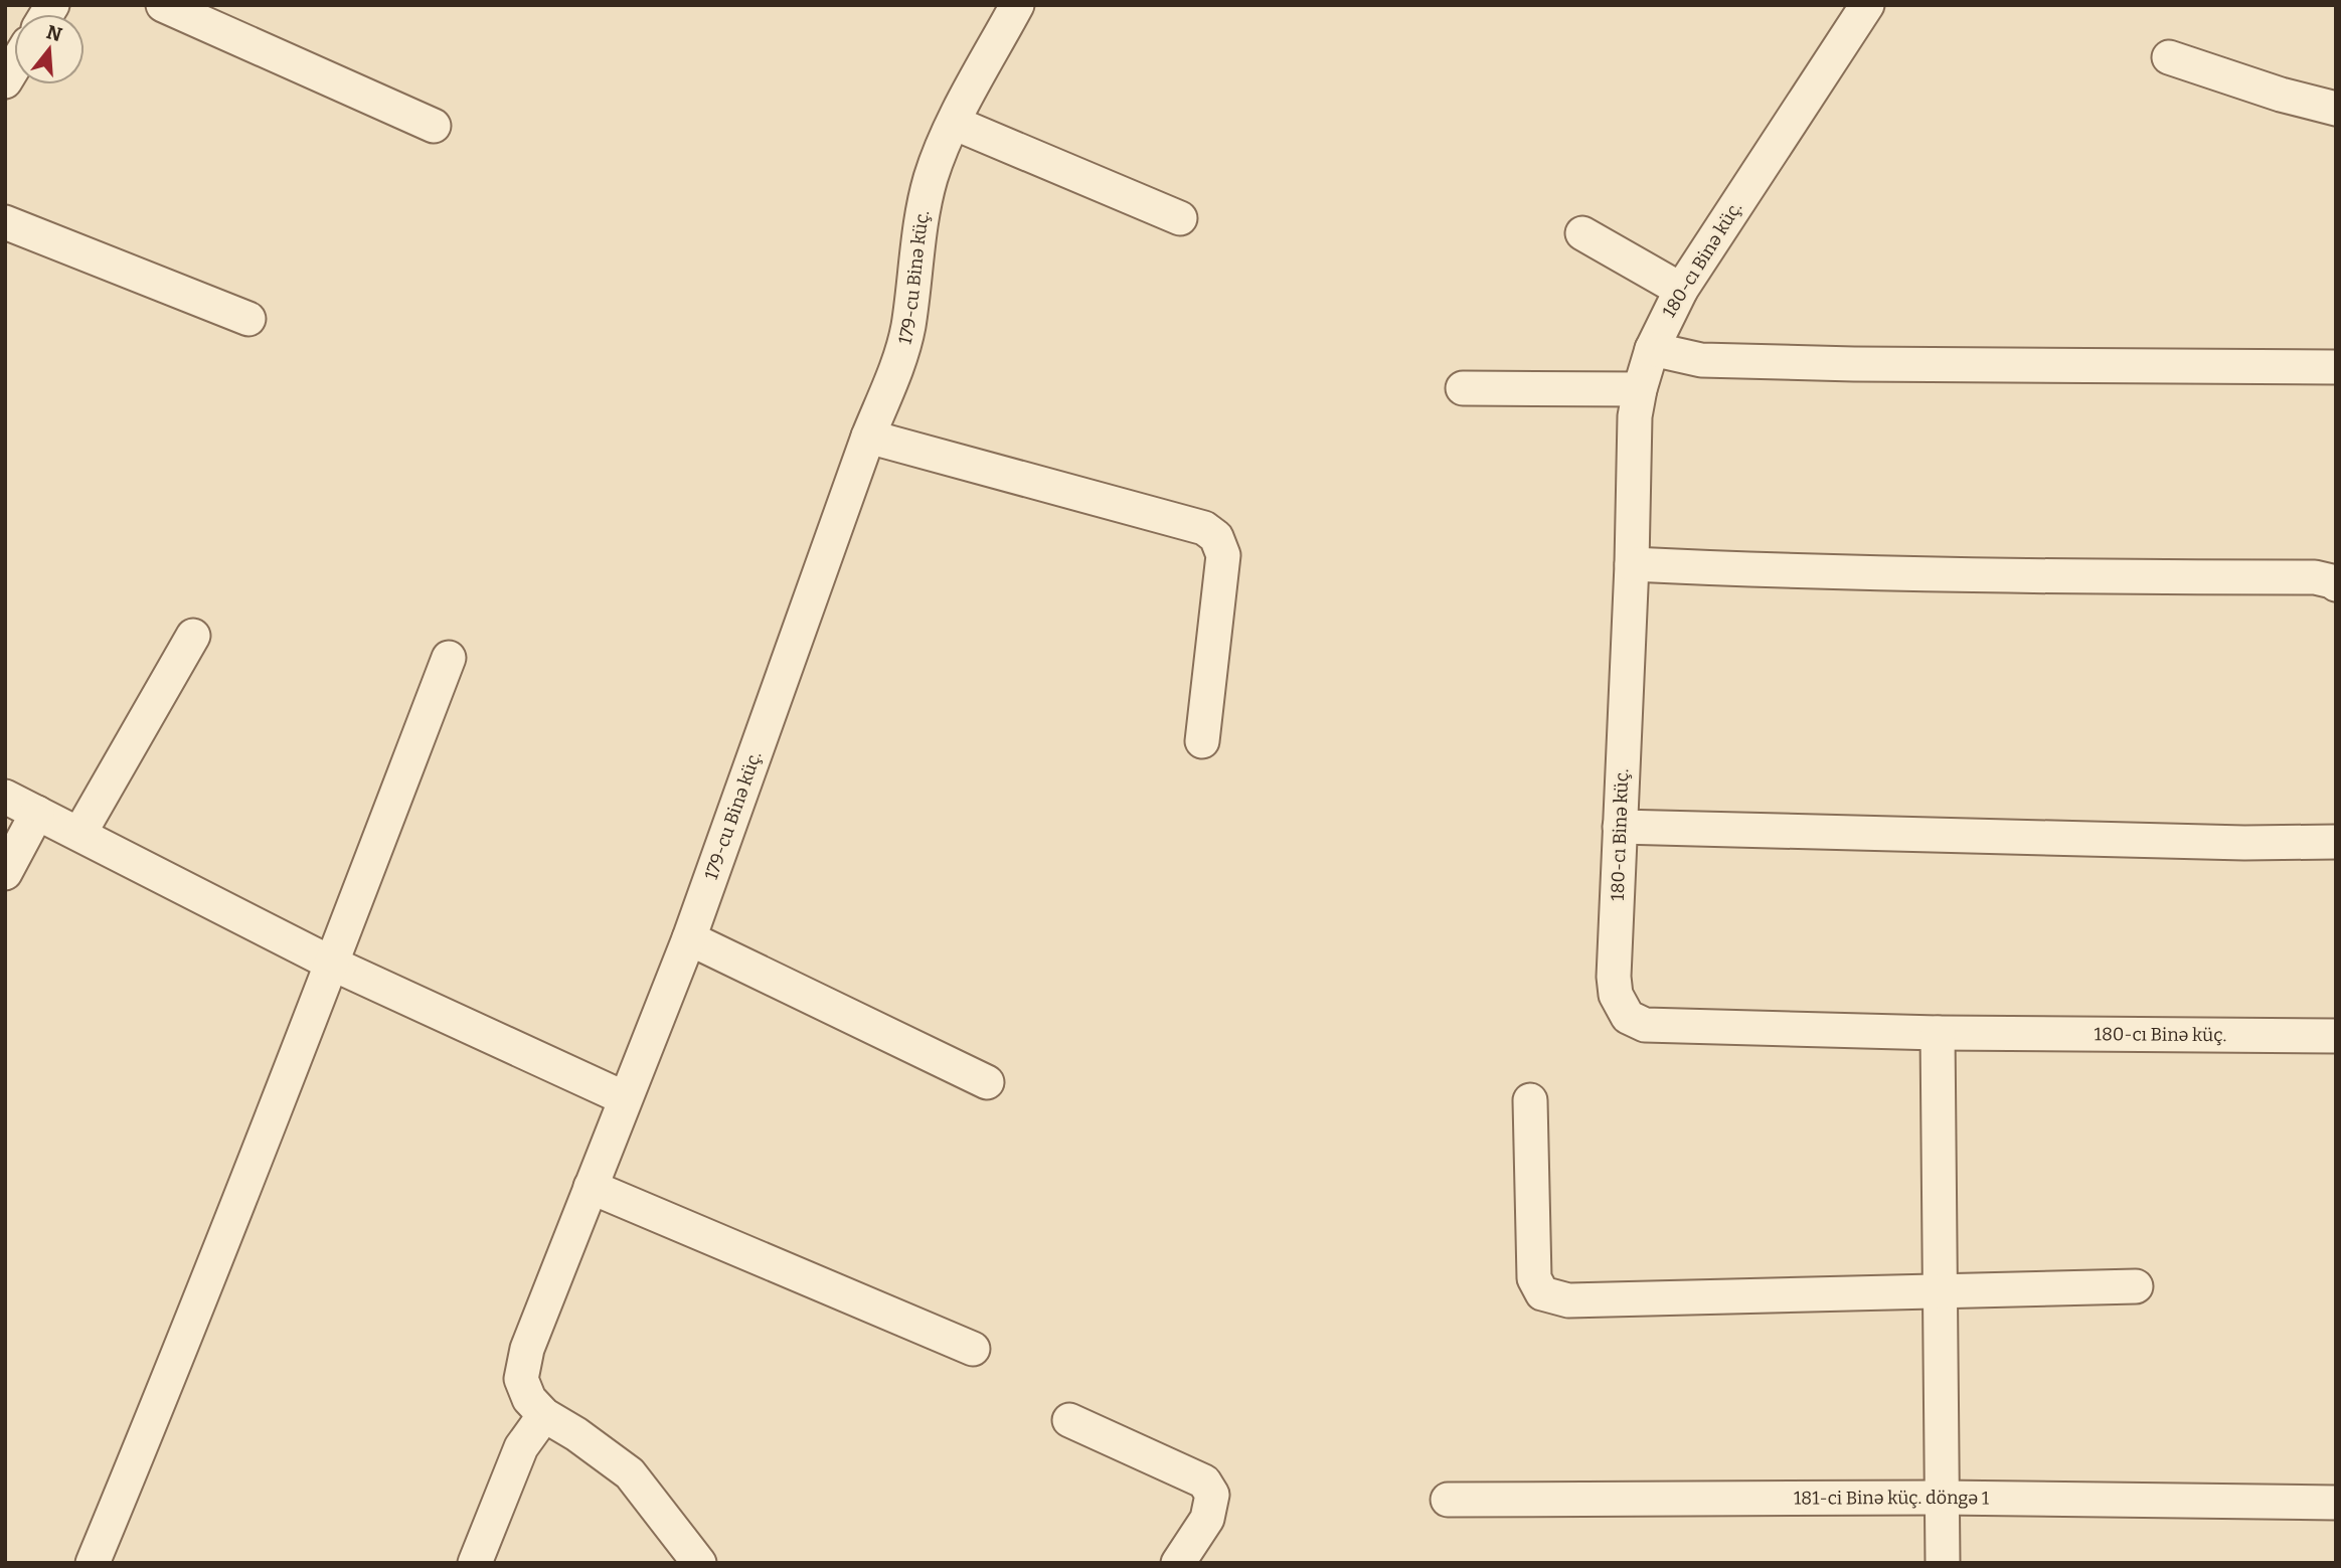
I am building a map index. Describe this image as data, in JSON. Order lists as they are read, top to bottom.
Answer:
{
  "streets": {
    "street": ["180-cı Binə küç.", "179-cu Binə küç.", "181-ci Binə küç. döngə 1"]
  },
  "north": "top"
}
